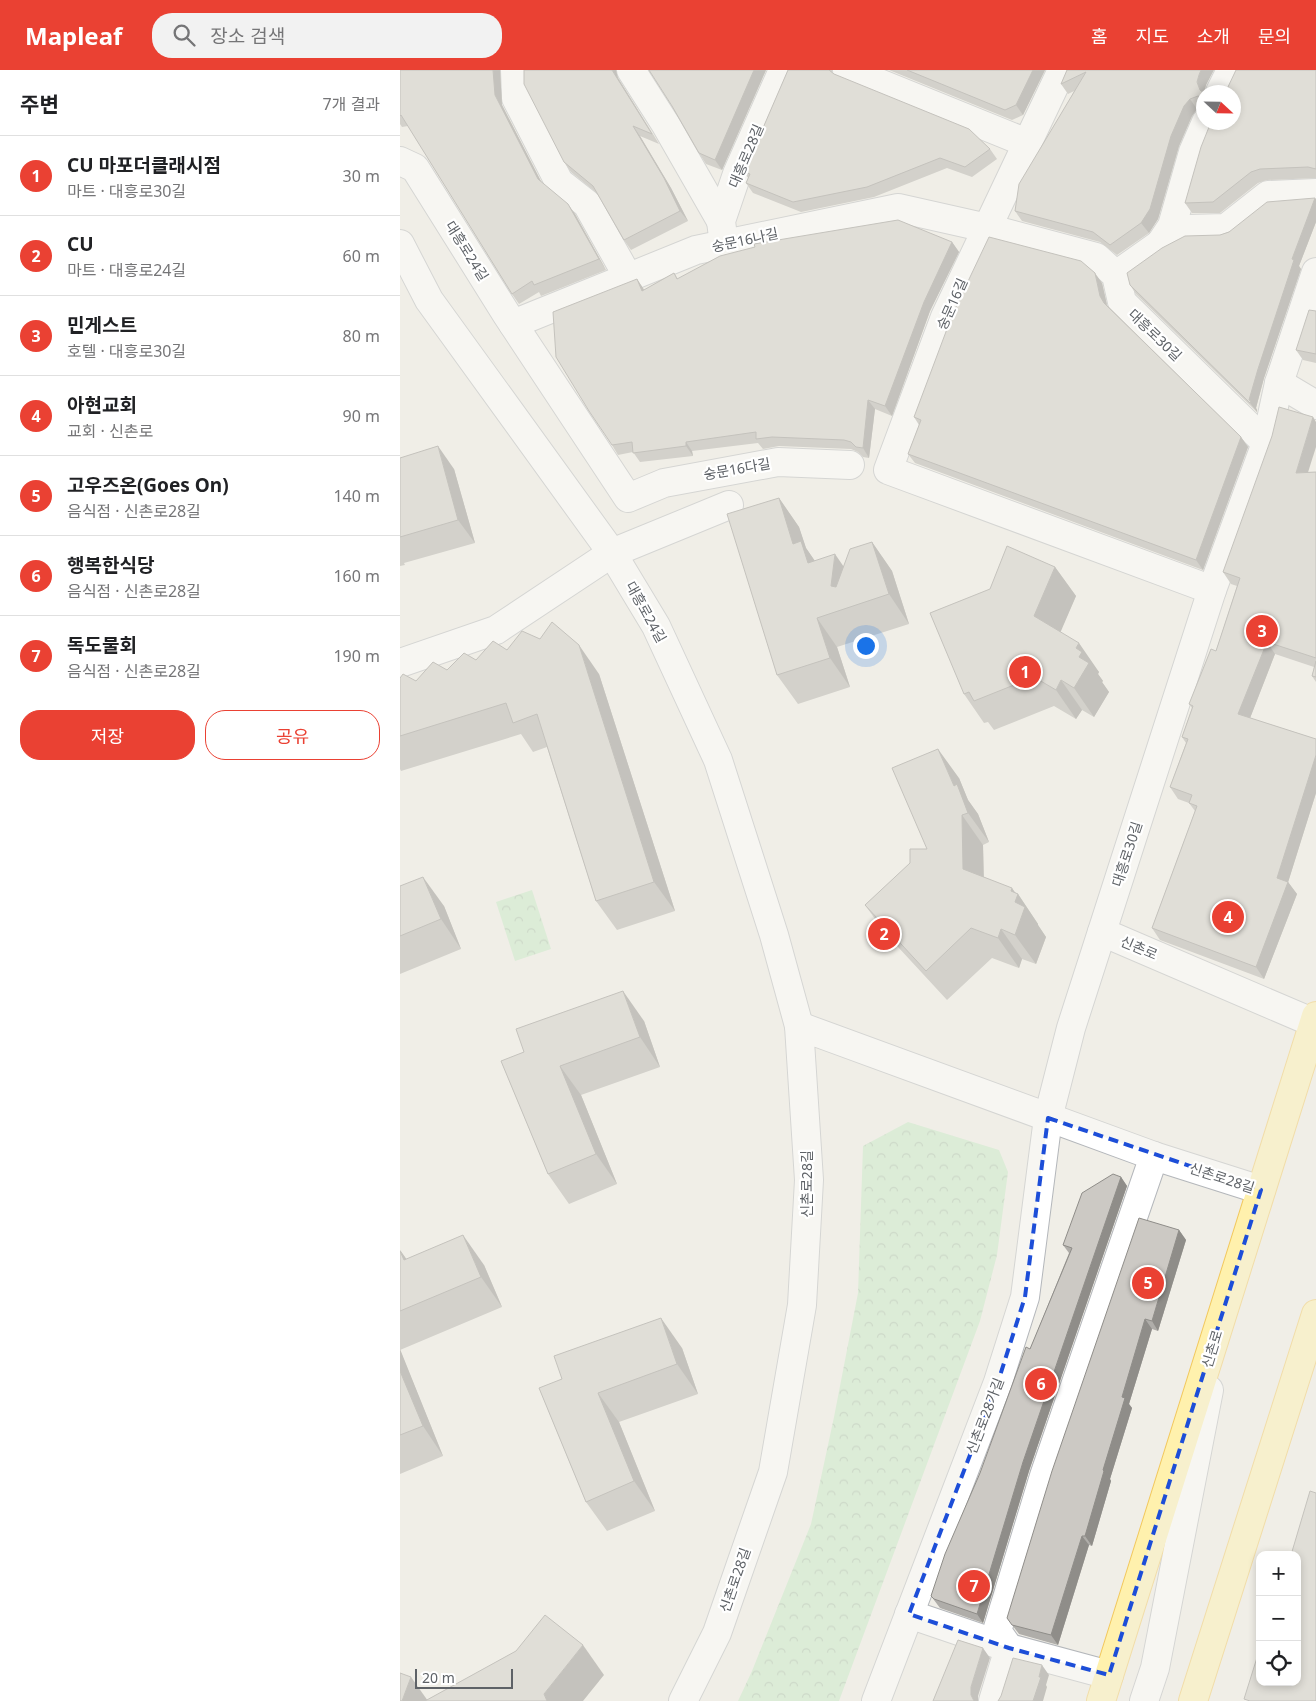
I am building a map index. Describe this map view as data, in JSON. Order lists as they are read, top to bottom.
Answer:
{
  "streets": {
    "main road": ["신촌로"],
    "street": [
      "대흥로28길",
      "숭문16나길",
      "대흥로24길",
      "숭문16길",
      "대흥로30길",
      "숭문16다길",
      "신촌로28길",
      "신촌로28가길"
    ]
  },
  "crossings": [
    ["대흥로28길", "숭문16나길"],
    ["숭문16나길", "대흥로24길"],
    ["숭문16나길", "숭문16길"],
    ["대흥로24길", "숭문16다길"],
    ["대흥로24길", "신촌로28길"],
    ["숭문16길", "대흥로30길"],
    ["대흥로30길", "신촌로"],
    ["대흥로30길", "신촌로28길"],
    ["대흥로30길", "신촌로28가길"],
    ["신촌로", "신촌로28길"],
    ["신촌로28길", "신촌로28가길"]
  ],
  "scale_bar": "20 m",
  "north": "right",
  "page": {
    "header": "Mapleaf",
    "search": "장소 검색",
    "nav": [
      "홈",
      "지도",
      "소개",
      "문의"
    ],
    "heading": ["주변", "7개 결과"],
    "list": [
      {
        "mark": "1",
        "name": "CU 마포더클래시점",
        "note": "마트 · 대흥로30길",
        "value": "30 m"
      },
      {
        "mark": "2",
        "name": "CU",
        "note": "마트 · 대흥로24길",
        "value": "60 m"
      },
      {
        "mark": "3",
        "name": "민게스트",
        "note": "호텔 · 대흥로30길",
        "value": "80 m"
      },
      {
        "mark": "4",
        "name": "아현교회",
        "note": "교회 · 신촌로",
        "value": "90 m"
      },
      {
        "mark": "5",
        "name": "고우즈온(Goes On)",
        "note": "음식점 · 신촌로28길",
        "value": "140 m"
      },
      {
        "mark": "6",
        "name": "행복한식당",
        "note": "음식점 · 신촌로28길",
        "value": "160 m"
      },
      {
        "mark": "7",
        "name": "독도물회",
        "note": "음식점 · 신촌로28길",
        "value": "190 m"
      }
    ],
    "pins": [
      "3",
      "1",
      "4",
      "2",
      "5",
      "6",
      "7"
    ],
    "buttons": ["저장", "공유"],
    "map_buttons": ["+", "−"],
    "scale": "20 m"
  }
}
